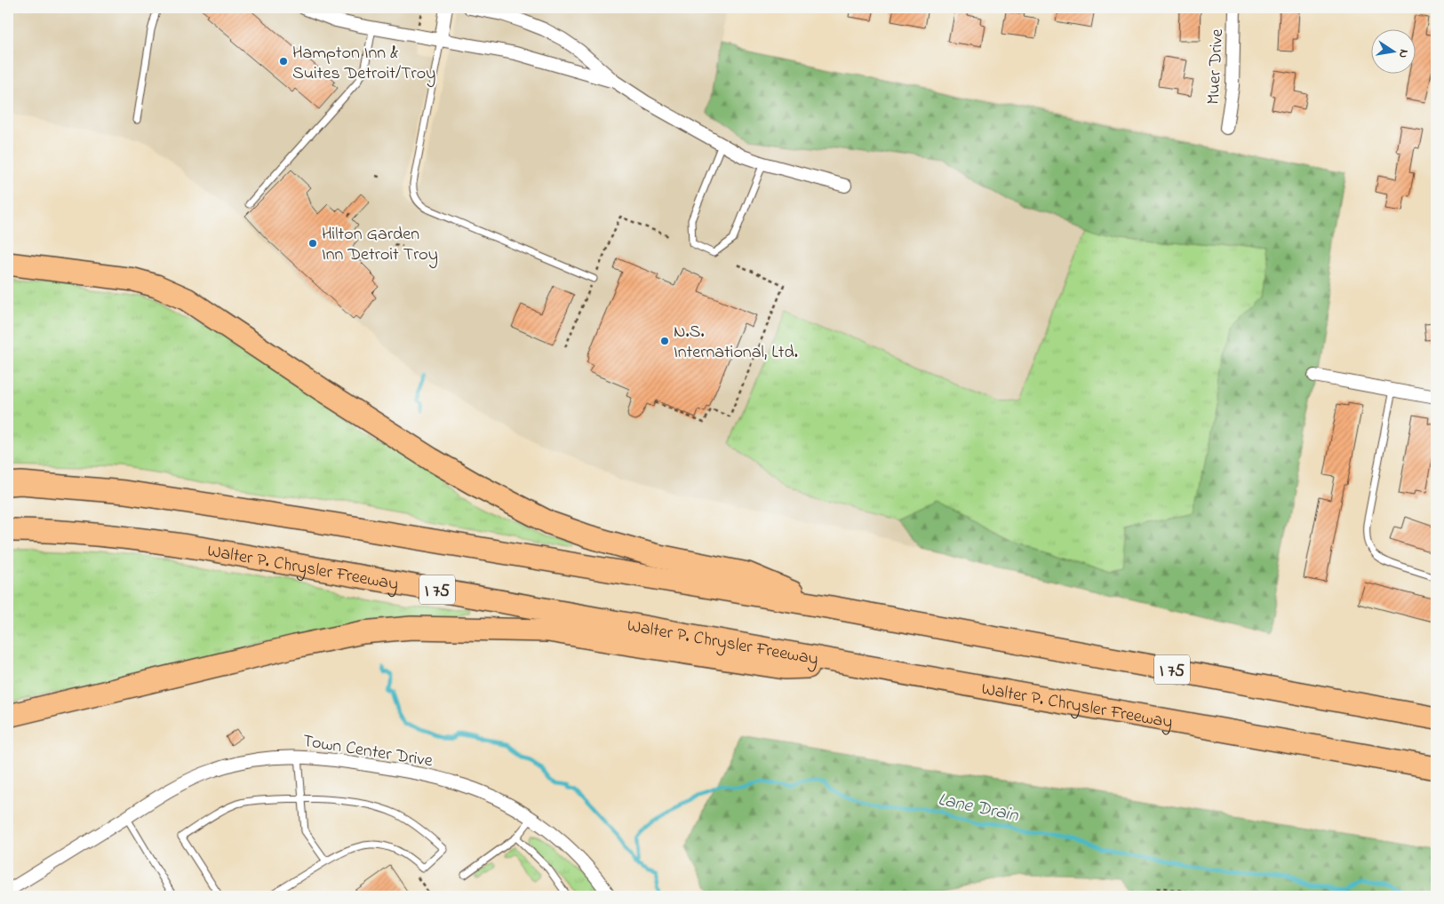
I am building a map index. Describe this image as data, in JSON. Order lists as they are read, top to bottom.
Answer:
{
  "streets": {
    "highway": ["Walter P. Chrysler Freeway", "I 75"],
    "street": ["Muer Drive", "Town Center Drive"]
  },
  "water": ["Lane Drain"],
  "places": ["Hampton Inn & Suites Detroit/Troy", "Hilton Garden Inn Detroit Troy", "N.S. International, Ltd."],
  "north": "right"
}
